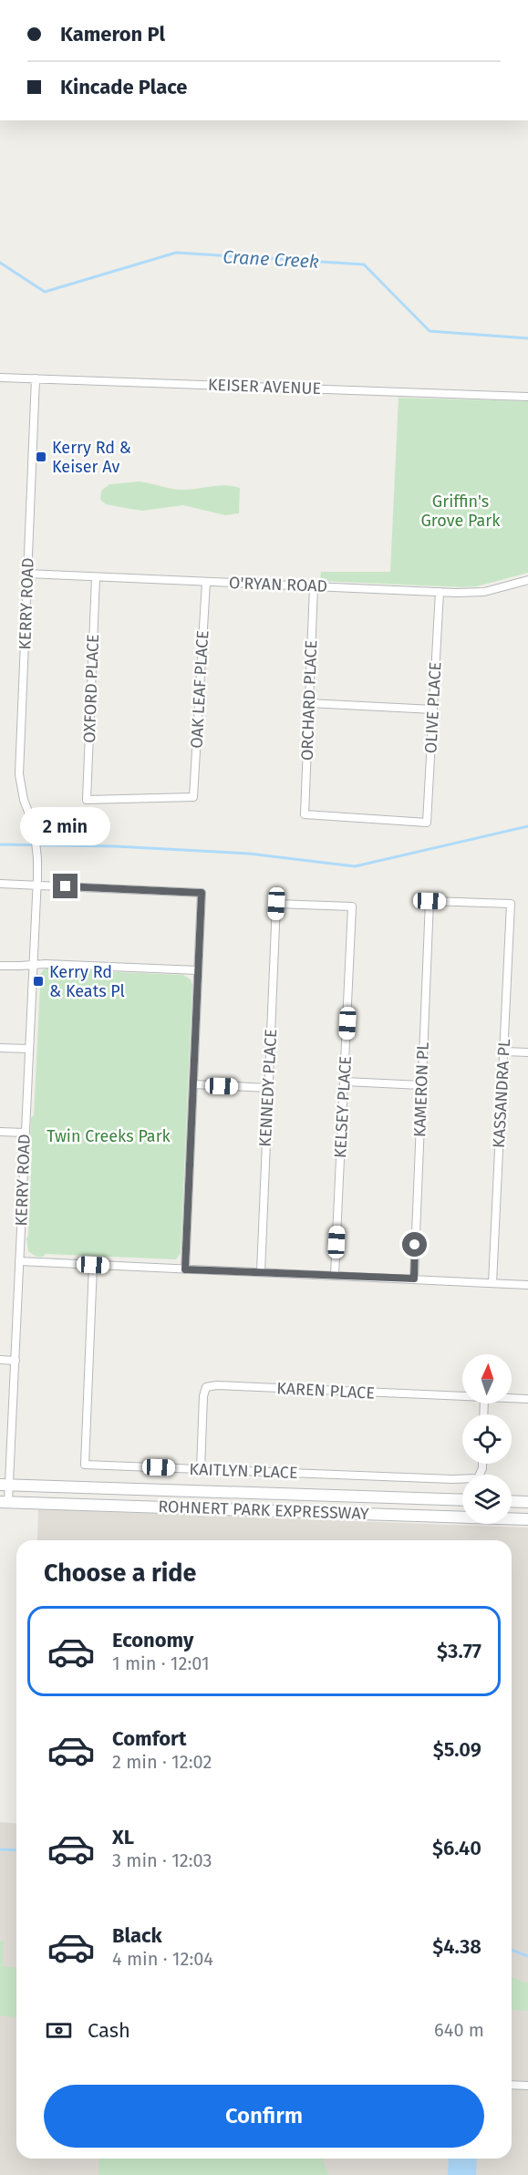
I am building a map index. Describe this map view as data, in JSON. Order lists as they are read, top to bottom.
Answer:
{
  "streets": {
    "main road": ["ROHNERT PARK EXPRESSWAY"],
    "street": [
      "KEISER AVENUE",
      "O'RYAN ROAD",
      "KERRY ROAD",
      "OXFORD PLACE",
      "OAK LEAF PLACE",
      "ORCHARD PLACE",
      "OLIVE PLACE",
      "KENNEDY PLACE",
      "KAMERON PL",
      "KASSANDRA PL",
      "KELSEY PLACE",
      "KAREN PLACE",
      "KAITLYN PLACE"
    ]
  },
  "crossings": [
    ["KEISER AVENUE", "KERRY ROAD"],
    ["O'RYAN ROAD", "KERRY ROAD"],
    ["O'RYAN ROAD", "OXFORD PLACE"],
    ["O'RYAN ROAD", "OAK LEAF PLACE"],
    ["O'RYAN ROAD", "ORCHARD PLACE"],
    ["O'RYAN ROAD", "OLIVE PLACE"],
    ["KERRY ROAD", "ROHNERT PARK EXPRESSWAY"],
    ["OXFORD PLACE", "OAK LEAF PLACE"],
    ["ORCHARD PLACE", "OLIVE PLACE"],
    ["KENNEDY PLACE", "KELSEY PLACE"],
    ["KAMERON PL", "KASSANDRA PL"],
    ["KAREN PLACE", "KAITLYN PLACE"]
  ],
  "water": ["Crane Creek"],
  "parks": ["Griffin's Grove Park", "Twin Creeks Park"],
  "places": {
    "transit": ["Kerry Rd & Keiser Av", "Kerry Rd & Keats Pl"]
  },
  "north": "top",
  "page": {
    "banner": ["Kameron Pl", "Kincade Place"],
    "bubble": "2 min",
    "heading": "Choose a ride",
    "list": [
      {
        "name": "Economy",
        "note": "1 min · 12:01",
        "value": "$3.77"
      },
      {
        "name": "Comfort",
        "note": "2 min · 12:02",
        "value": "$5.09"
      },
      {
        "name": "XL",
        "note": "3 min · 12:03",
        "value": "$6.40"
      },
      {
        "name": "Black",
        "note": "4 min · 12:04",
        "value": "$4.38"
      }
    ],
    "pay": ["Cash", "640 m"],
    "buttons": "Confirm"
  }
}
